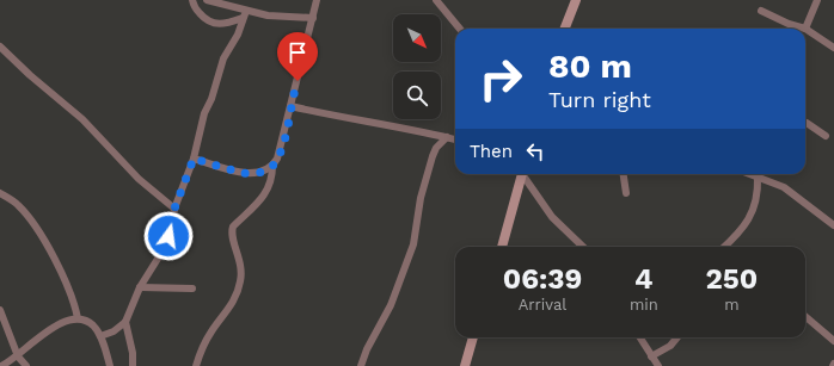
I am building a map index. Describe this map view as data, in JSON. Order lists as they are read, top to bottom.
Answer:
{
  "north": "bottom right",
  "page": {
    "turn": ["80 m", "Turn right"],
    "then": "Then",
    "eta": [
      "06:39",
      "Arrival",
      "4",
      "min",
      "250",
      "m"
    ]
  }
}
